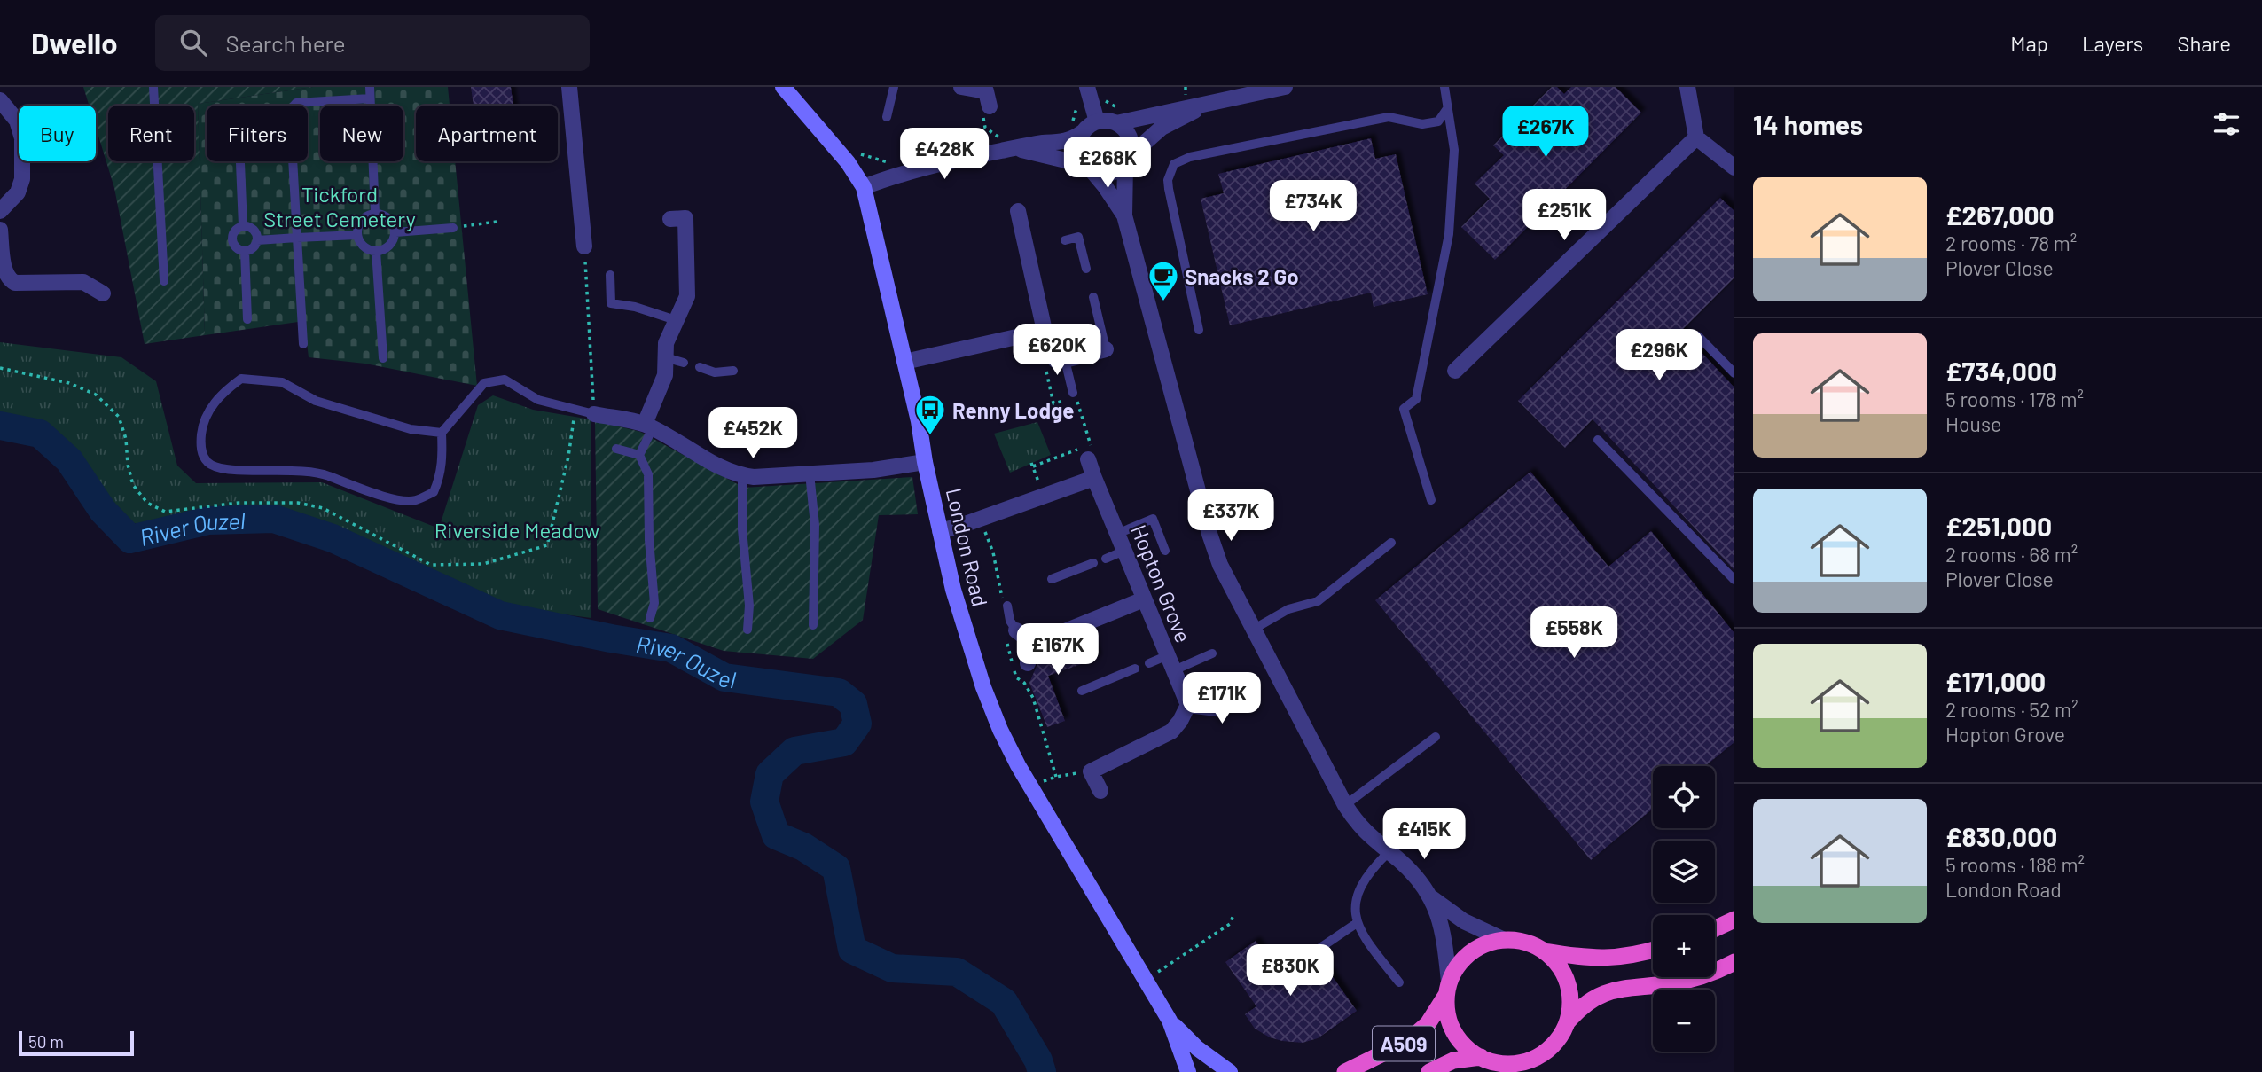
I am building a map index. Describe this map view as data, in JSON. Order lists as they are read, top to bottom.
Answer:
{
  "streets": {
    "highway": ["A509"],
    "main road": ["London Road"],
    "street": ["Hopton Grove"]
  },
  "water": ["River Ouzel"],
  "parks": ["Tickford Street Cemetery", "Riverside Meadow"],
  "places": {
    "cafe": ["Snacks 2 Go"],
    "bus stop": ["Renny Lodge"]
  },
  "scale_bar": "50 m",
  "page": {
    "header": "Dwello",
    "search": "Search here",
    "nav": ["Map", "Layers", "Share"],
    "heading": "14 homes",
    "price": [
      "£267K",
      "£428K",
      "£268K",
      "£734K",
      "£251K",
      "£620K",
      "£296K",
      "£452K",
      "£337K",
      "£558K",
      "£167K",
      "£171K",
      "£415K",
      "£830K"
    ],
    "chip": [
      "Buy",
      "Rent",
      "Filters",
      "New",
      "Apartment"
    ],
    "list": [
      {
        "name": "£267,000",
        "note": "2 rooms · 78 m² · Plover Close"
      },
      {
        "name": "£734,000",
        "note": "5 rooms · 178 m² · House"
      },
      {
        "name": "£251,000",
        "note": "2 rooms · 68 m² · Plover Close"
      },
      {
        "name": "£171,000",
        "note": "2 rooms · 52 m² · Hopton Grove"
      },
      {
        "name": "£830,000",
        "note": "5 rooms · 188 m² · London Road"
      }
    ],
    "map_buttons": ["+", "−"],
    "scale": "50 m"
  }
}
